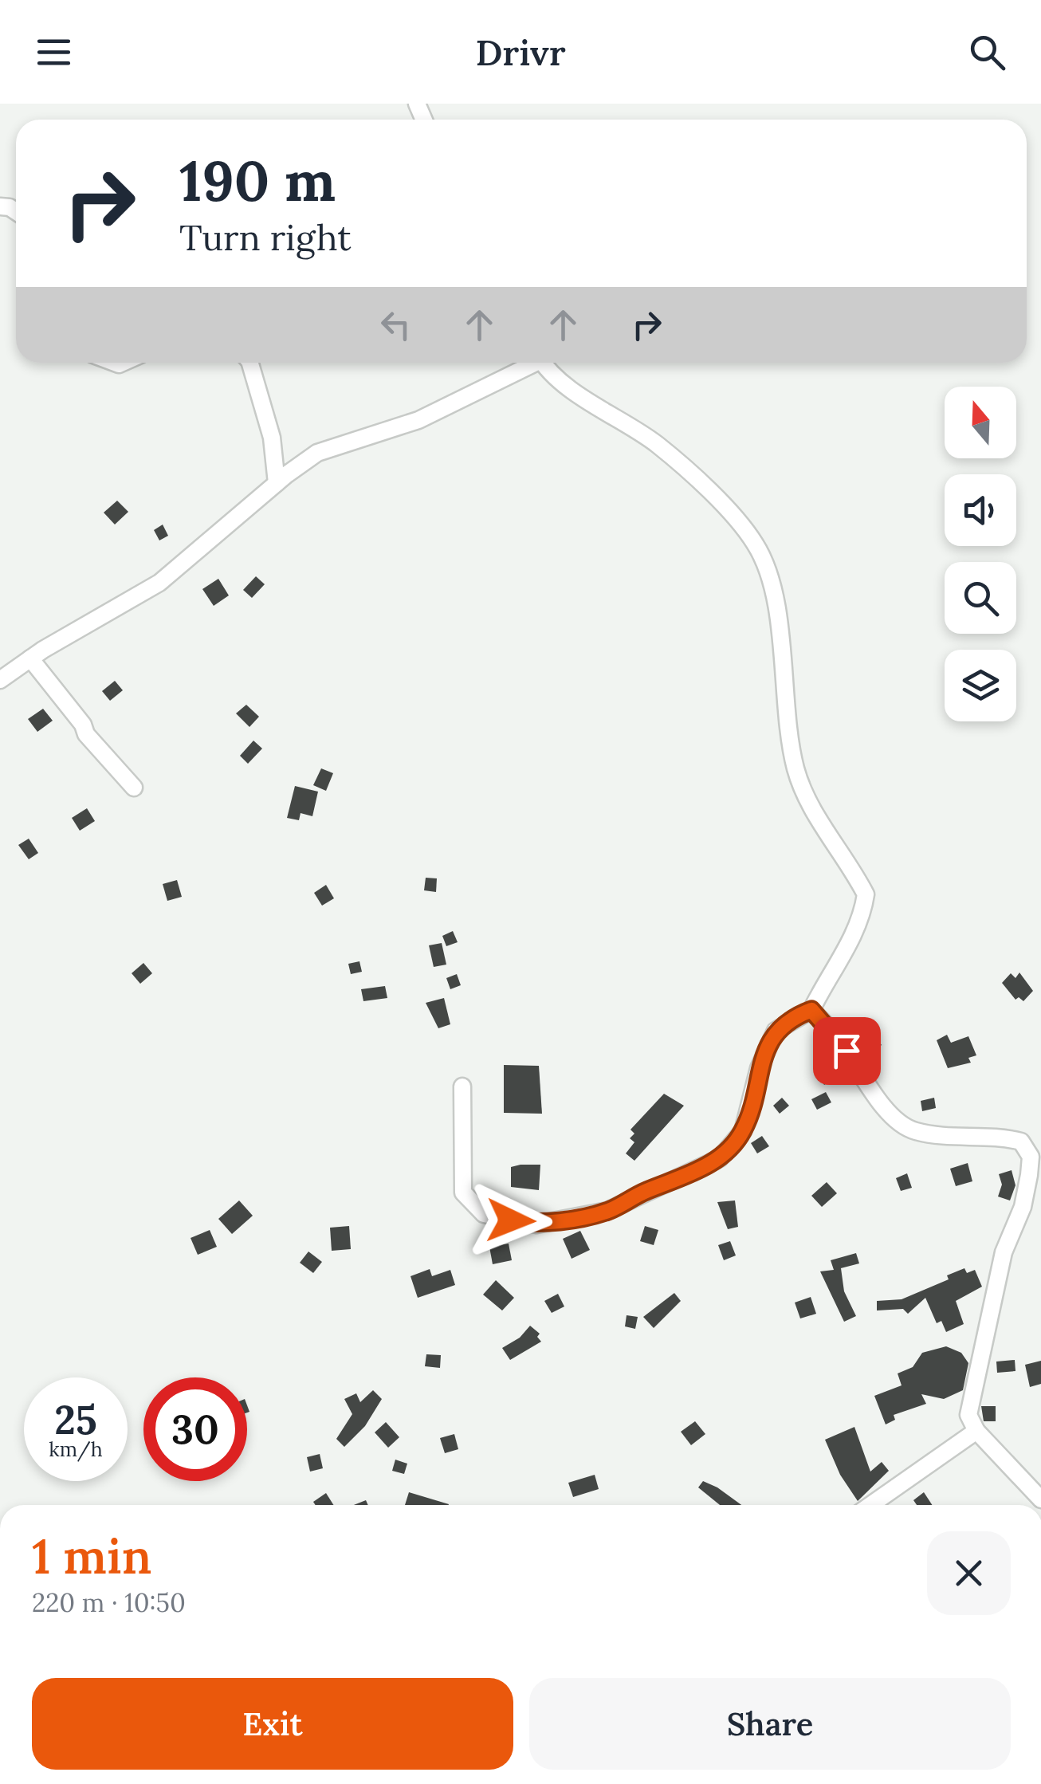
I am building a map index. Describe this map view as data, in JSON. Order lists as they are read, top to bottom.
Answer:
{
  "north": "top",
  "page": {
    "header": "Drivr",
    "turn": ["190 m", "Turn right"],
    "speed": "25 km/h",
    "limit": "30",
    "heading": ["1 min", "220 m · 10:50"],
    "buttons": ["Exit", "Share"]
  }
}
